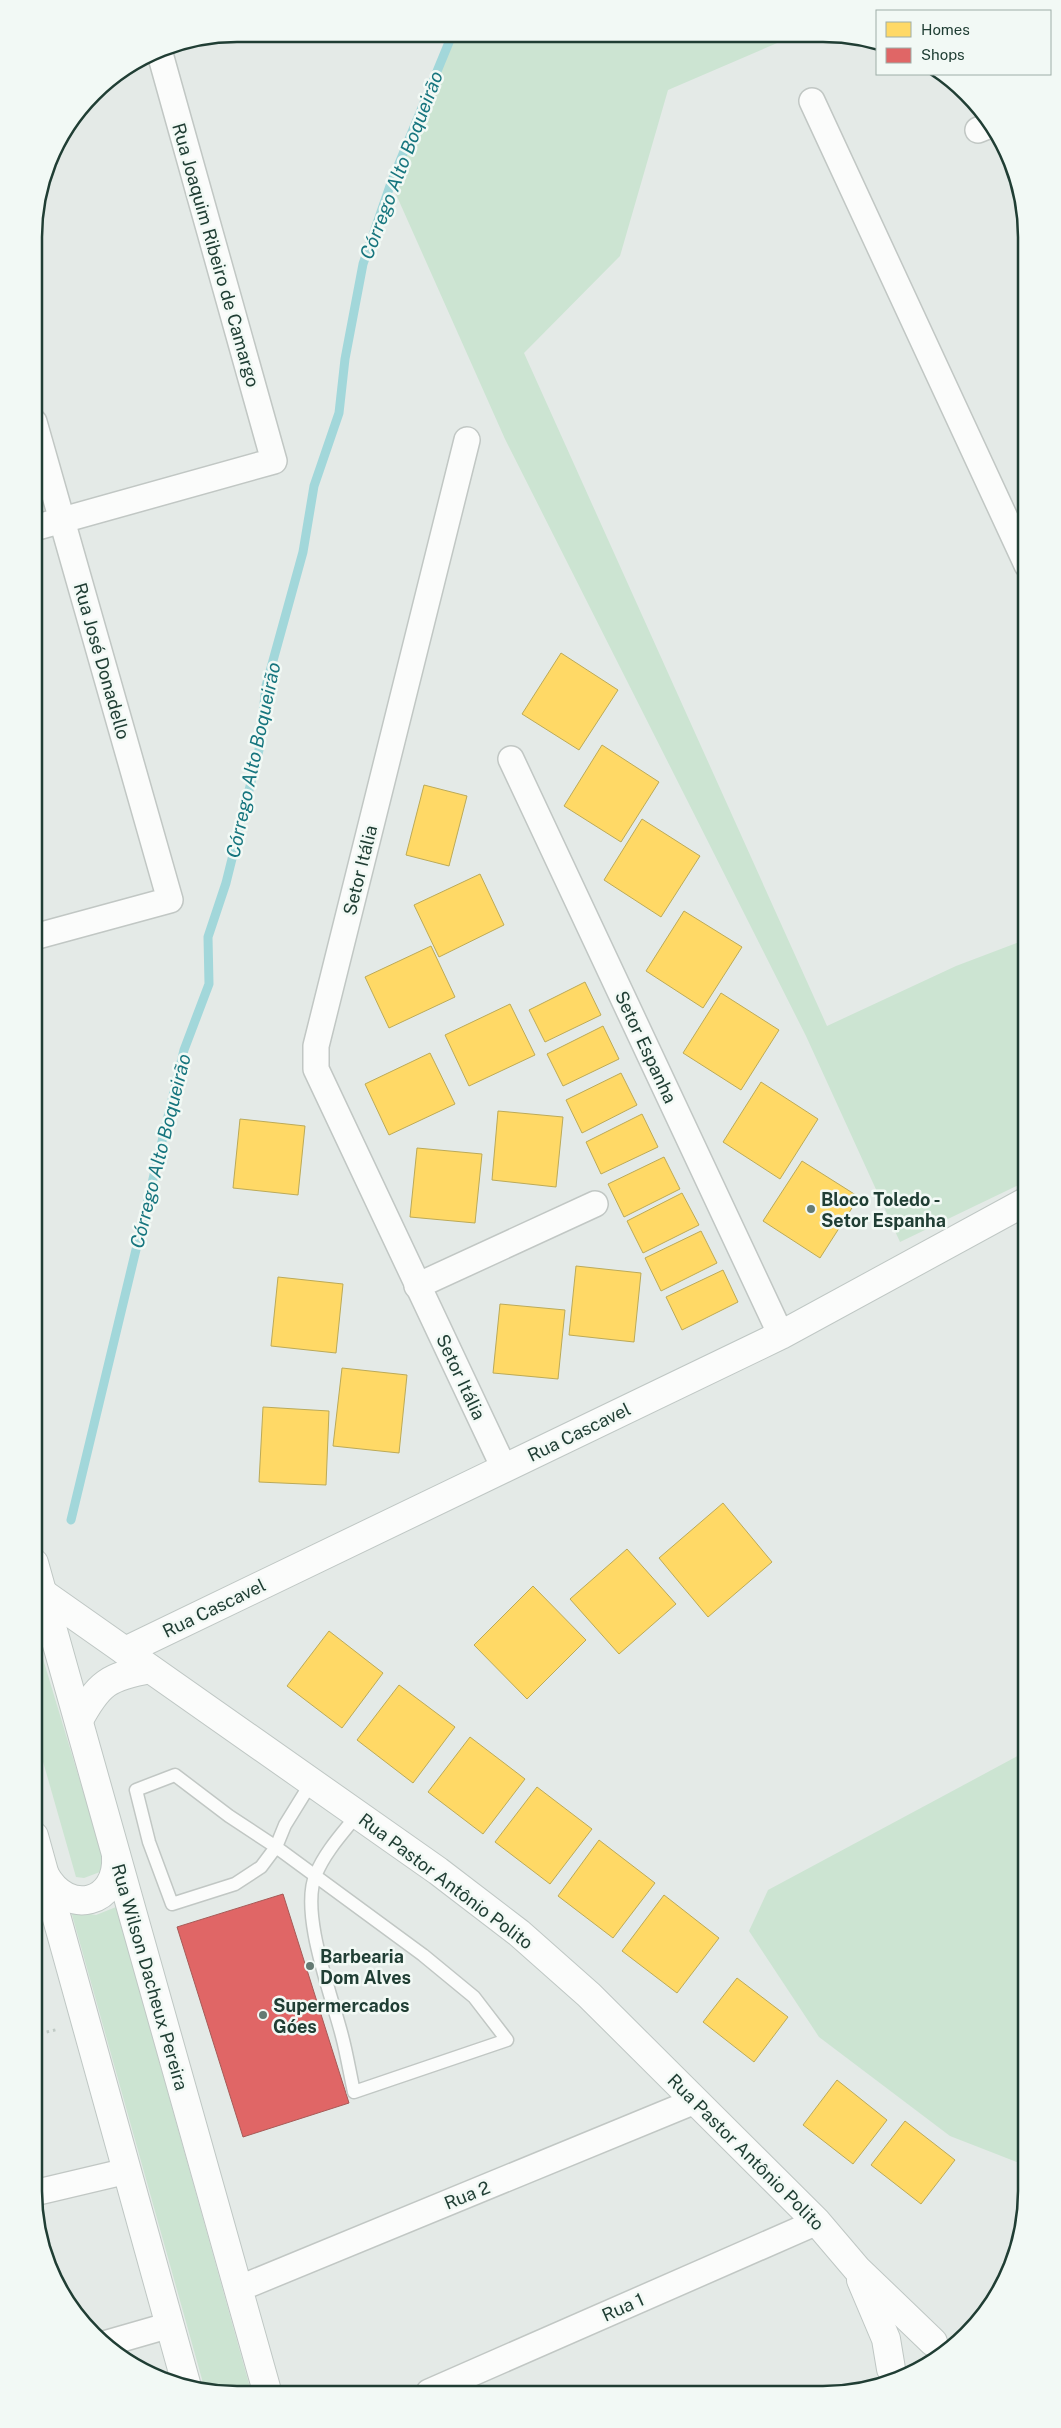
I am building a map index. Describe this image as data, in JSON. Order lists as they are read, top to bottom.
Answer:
{
  "streets": {
    "main road": ["Rua Cascavel", "Rua Pastor Antônio Polito", "Rua Wilson Dacheux Pereira"],
    "street": [
      "Rua Joaquim Ribeiro de Camargo",
      "Rua José Donadello",
      "Setor Itália",
      "Setor Espanha",
      "Rua 2",
      "Rua 1"
    ]
  },
  "crossings": [
    ["Rua Joaquim Ribeiro de Camargo", "Rua José Donadello"],
    ["Setor Itália", "Rua Cascavel"],
    ["Setor Espanha", "Rua Cascavel"],
    ["Rua Cascavel", "Rua Pastor Antônio Polito"],
    ["Rua Pastor Antônio Polito", "Rua 2"],
    ["Rua Pastor Antônio Polito", "Rua 1"],
    ["Rua Wilson Dacheux Pereira", "Rua 2"]
  ],
  "water": ["Córrego Alto Boqueirão"],
  "places": ["Bloco Toledo - Setor Espanha", "Barbearia Dom Alves", "Supermercados Góes"],
  "legend": ["Homes", "Shops"]
}
